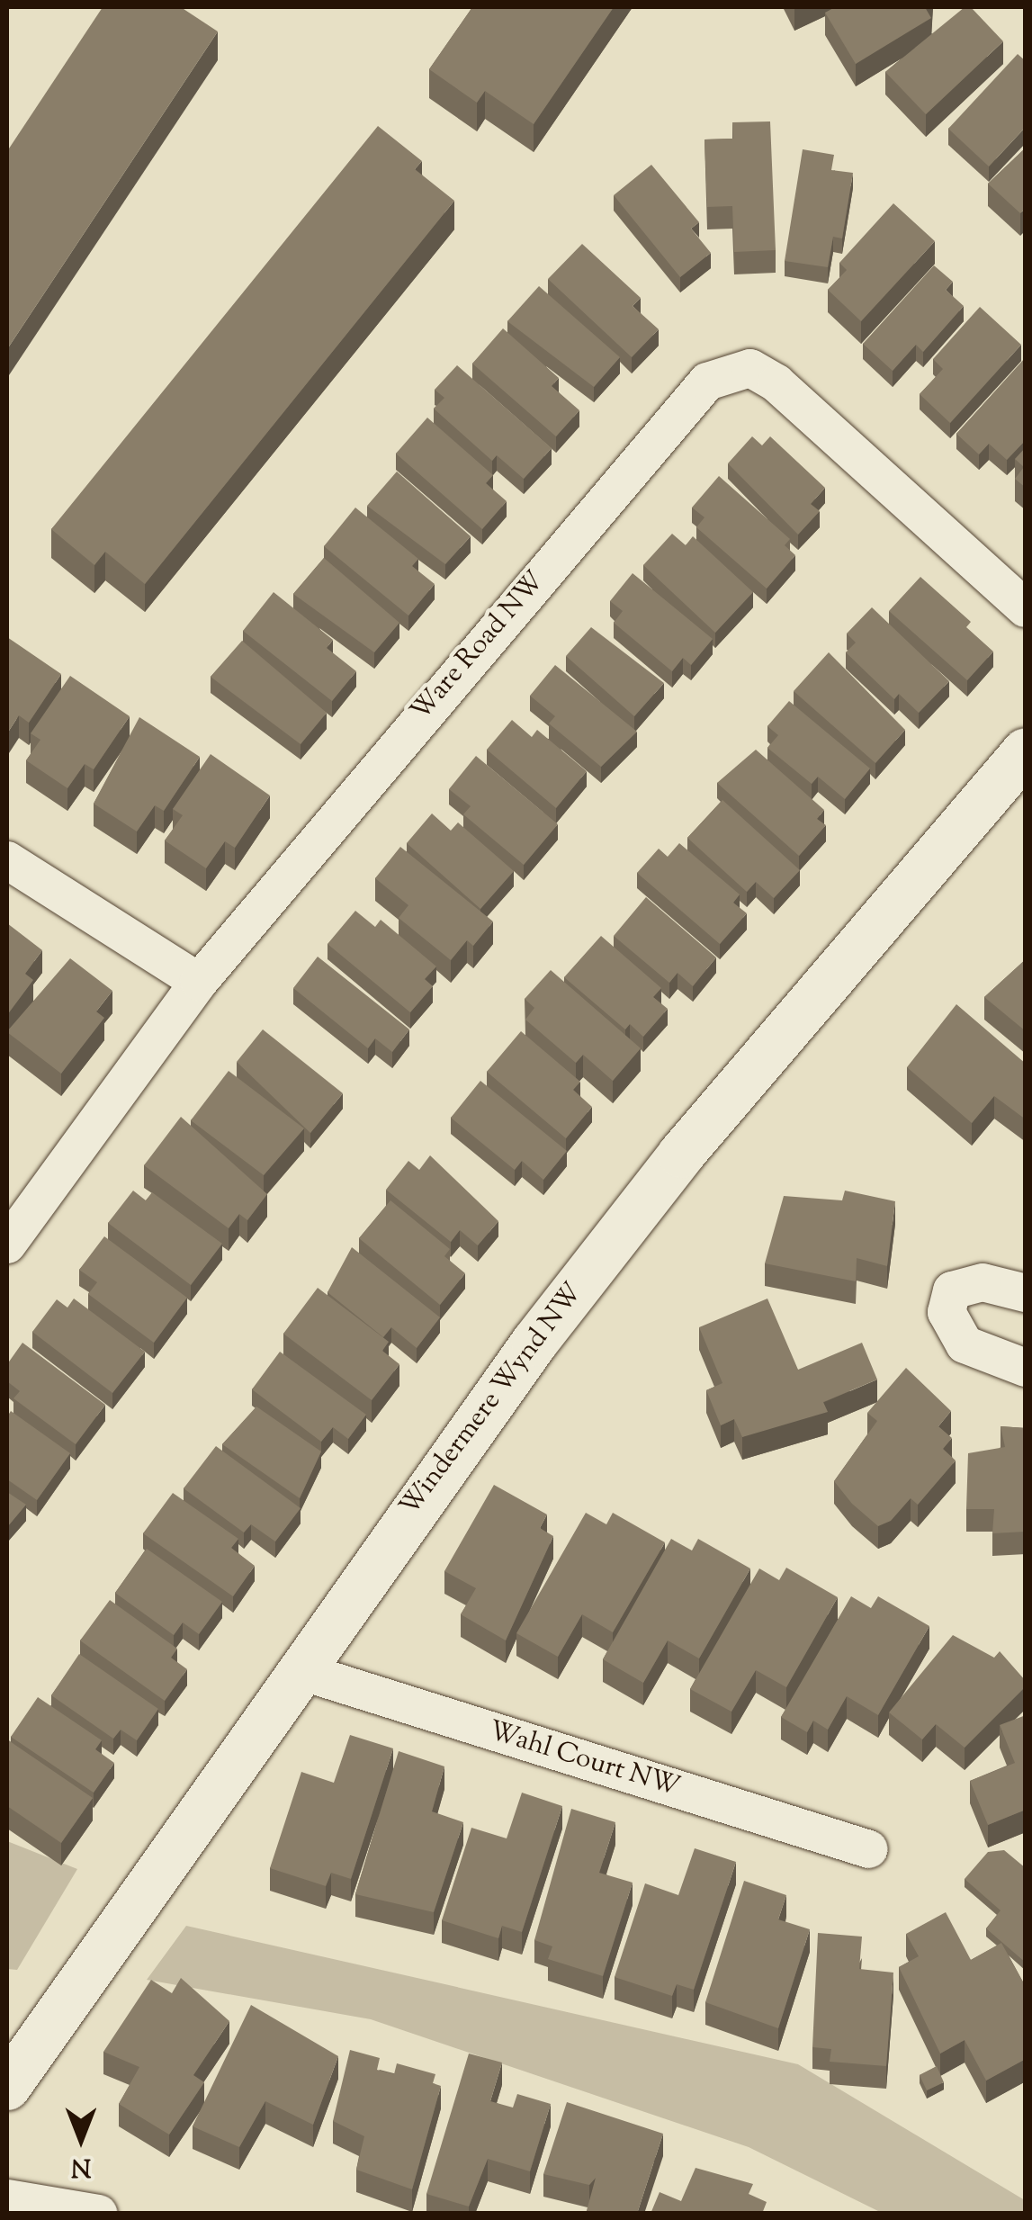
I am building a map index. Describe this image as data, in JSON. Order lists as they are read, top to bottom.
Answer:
{
  "streets": {
    "street": ["Ware Road NW", "Windermere Wynd NW", "Wahl Court NW"]
  },
  "crossings": [
    ["Windermere Wynd NW", "Wahl Court NW"]
  ],
  "north": "bottom"
}
